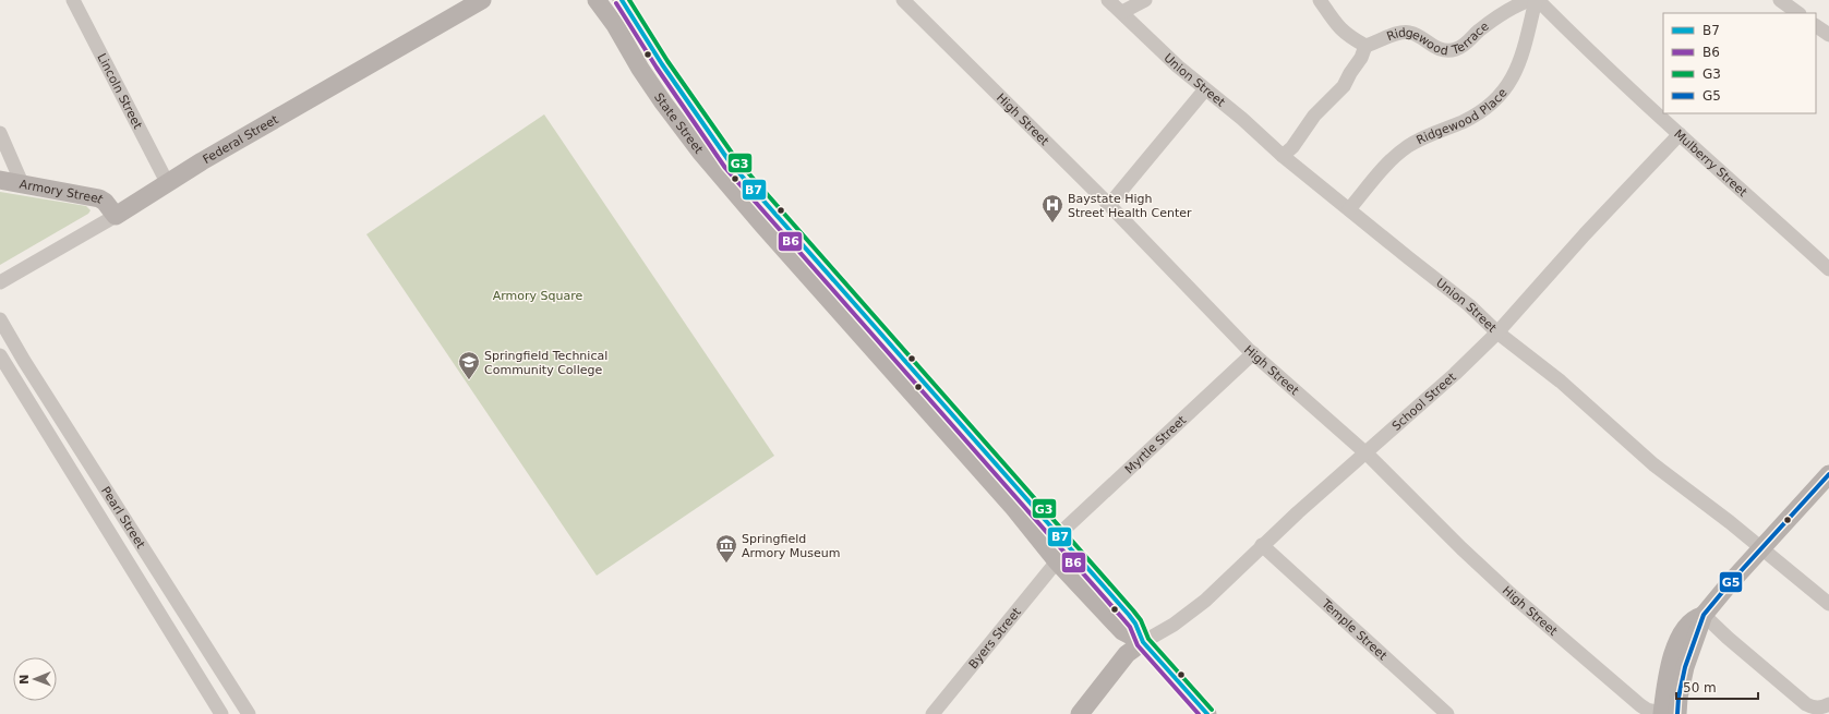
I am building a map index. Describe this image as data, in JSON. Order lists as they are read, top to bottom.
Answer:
{
  "streets": {
    "main road": ["State Street", "Federal Street", "Armory Street"],
    "street": [
      "Ridgewood Terrace",
      "Union Street",
      "Lincoln Street",
      "Ridgewood Place",
      "High Street",
      "Mulberry Street",
      "School Street",
      "Myrtle Street",
      "Pearl Street",
      "Temple Street",
      "Byers Street"
    ]
  },
  "crossings": [
    ["Ridgewood Terrace", "Union Street"],
    ["Union Street", "Ridgewood Place"],
    ["Union Street", "School Street"],
    ["Lincoln Street", "Federal Street"],
    ["Ridgewood Place", "Mulberry Street"],
    ["High Street", "School Street"],
    ["High Street", "Myrtle Street"],
    ["State Street", "School Street"],
    ["State Street", "Myrtle Street"],
    ["State Street", "Byers Street"],
    ["Federal Street", "Armory Street"],
    ["Mulberry Street", "School Street"],
    ["School Street", "Temple Street"]
  ],
  "parks": ["Armory Square"],
  "places": {
    "hospital": ["Baystate High Street Health Center"],
    "school or university": ["Springfield Technical Community College"],
    "museum": ["Springfield Armory Museum"]
  },
  "lines": [
    "transit line B7",
    "transit line G3",
    "transit line B6",
    "transit line G5"
  ],
  "legend": [
    "B7",
    "B6",
    "G3",
    "G5"
  ],
  "scale_bar": "50 m",
  "north": "left"
}
